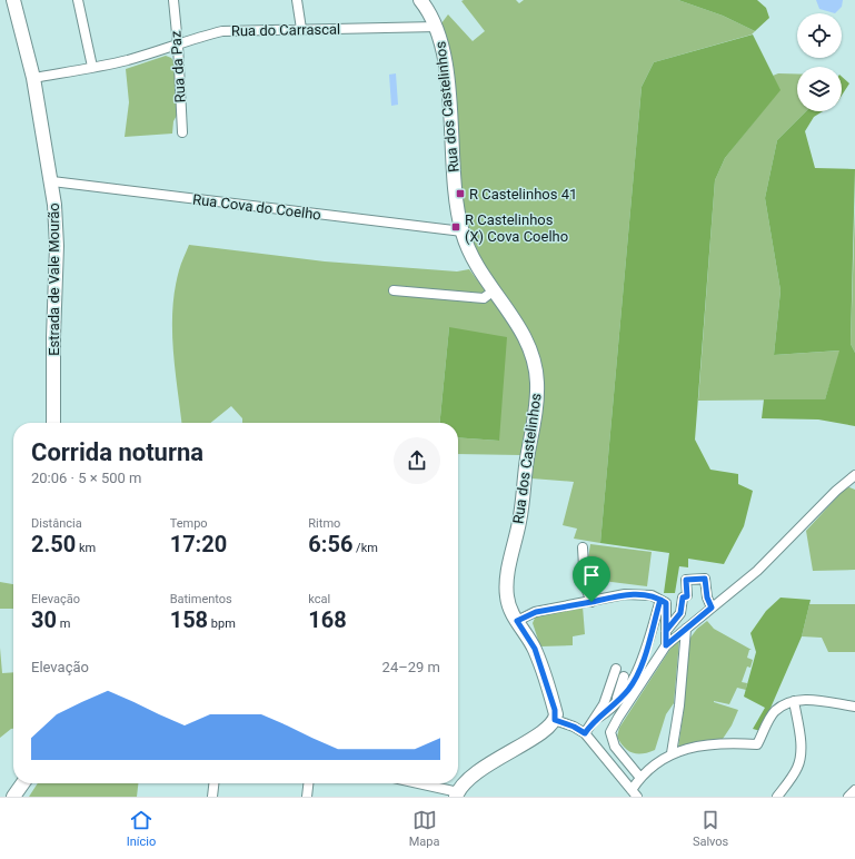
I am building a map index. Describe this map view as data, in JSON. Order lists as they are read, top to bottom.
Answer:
{
  "streets": {
    "street": [
      "Rua do Carrascal",
      "Rua da Paz",
      "Rua dos Castelinhos",
      "Rua Cova do Coelho",
      "Estrada de Vale Mourão"
    ]
  },
  "crossings": [
    ["Rua do Carrascal", "Rua da Paz"],
    ["Rua do Carrascal", "Rua dos Castelinhos"],
    ["Rua do Carrascal", "Estrada de Vale Mourão"],
    ["Rua dos Castelinhos", "Rua Cova do Coelho"],
    ["Rua Cova do Coelho", "Estrada de Vale Mourão"]
  ],
  "places": {
    "transit": ["R Castelinhos 41", "R Castelinhos (X) Cova Coelho"]
  },
  "page": {
    "heading": ["Corrida noturna", "20:06 · 5 × 500 m"],
    "stats": [
      ["Distância", "2.50 km"],
      ["Tempo", "17:20"],
      ["Ritmo", "6:56 /km"],
      ["Elevação", "30 m"],
      ["Batimentos", "158 bpm"],
      ["kcal", "168"]
    ],
    "chart": ["Elevação", "24–29 m"],
    "tabs": ["Início", "Mapa", "Salvos"]
  }
}
